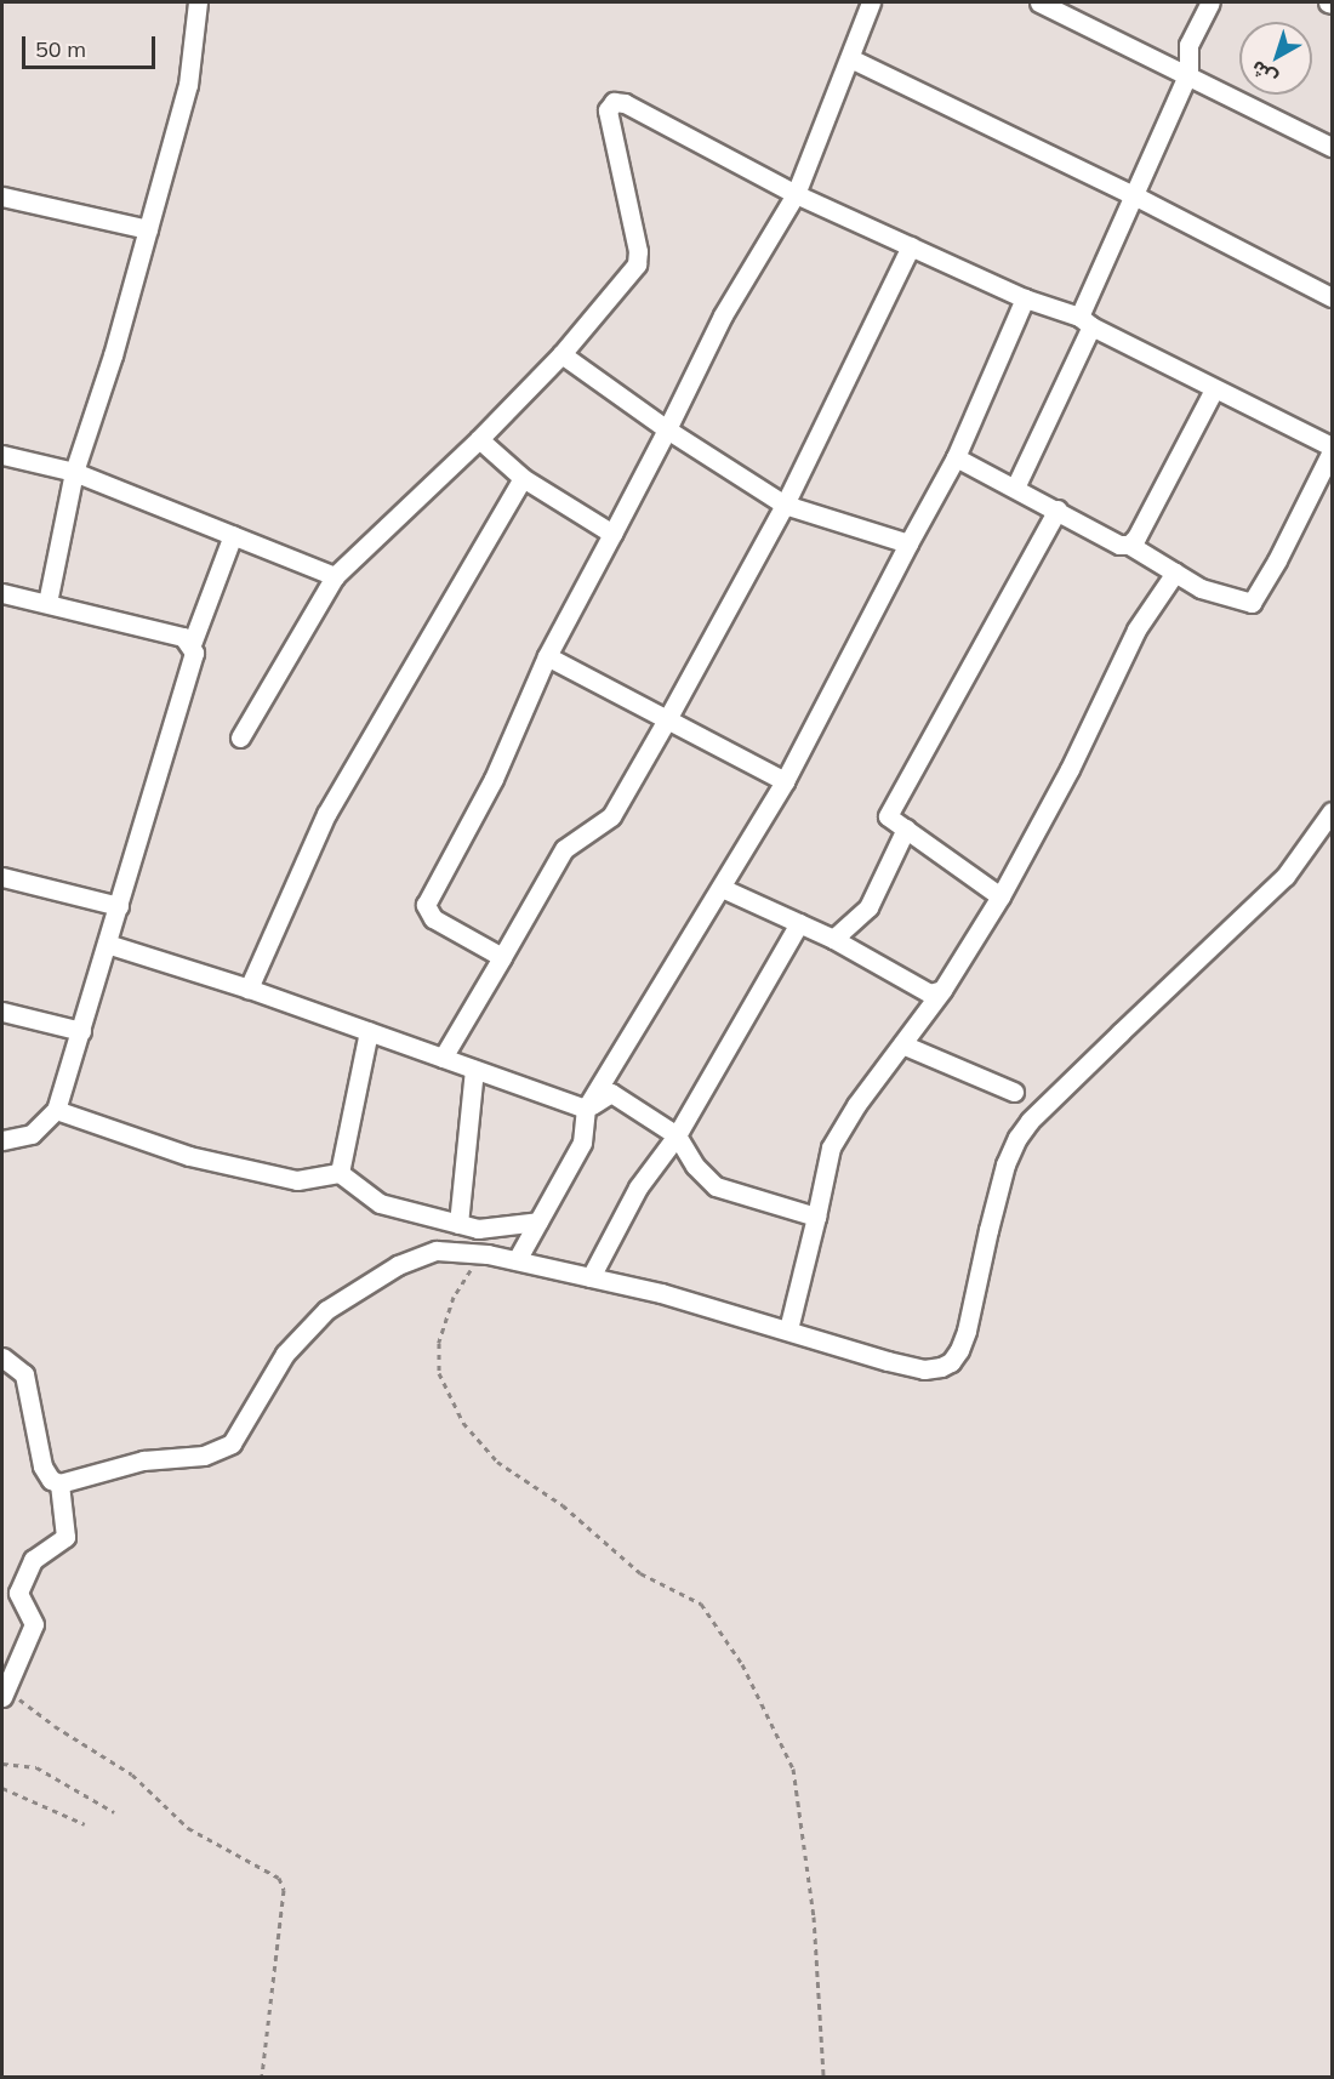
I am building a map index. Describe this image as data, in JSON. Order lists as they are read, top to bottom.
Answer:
{
  "scale_bar": "50 m",
  "north": "bottom left"
}
